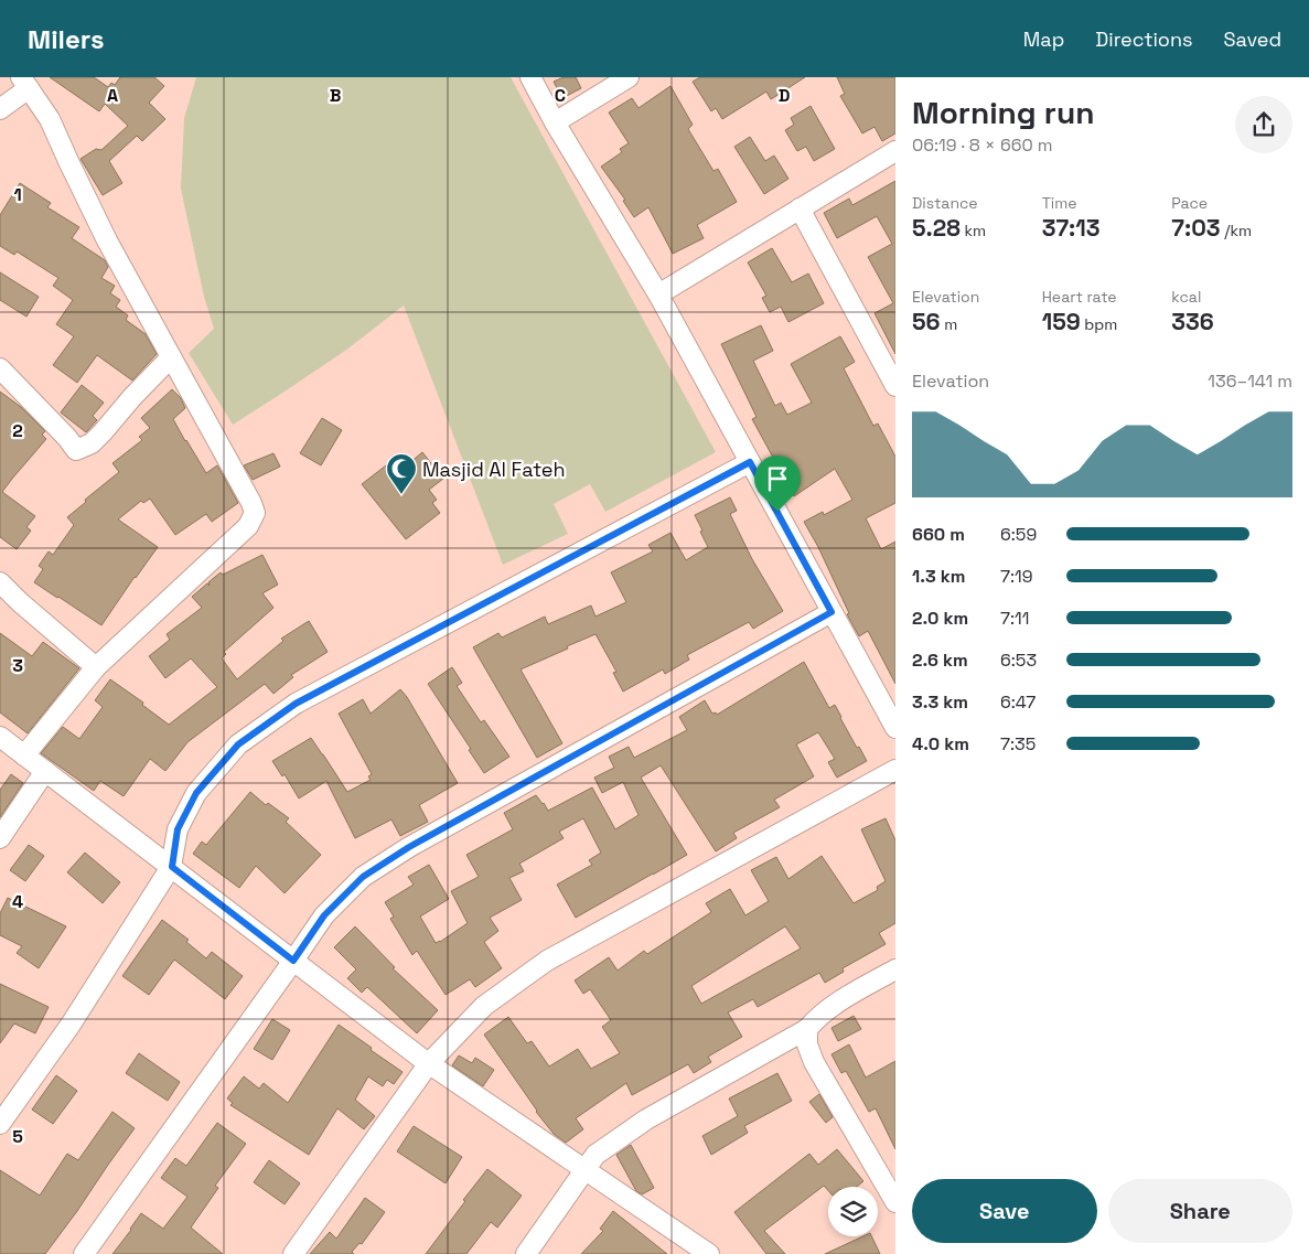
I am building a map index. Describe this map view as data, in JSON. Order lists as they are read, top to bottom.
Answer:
{
  "places": {
    "mosque": ["Masjid Al Fateh"]
  },
  "page": {
    "header": "Milers",
    "nav": ["Map", "Directions", "Saved"],
    "heading": ["Morning run", "06:19 · 8 × 660 m"],
    "stats": [
      ["Distance", "5.28 km"],
      ["Time", "37:13"],
      ["Pace", "7:03 /km"],
      ["Elevation", "56 m"],
      ["Heart rate", "159 bpm"],
      ["kcal", "336"]
    ],
    "chart": ["Elevation", "136–141 m"],
    "list": [
      {
        "name": "660 m",
        "note": "6:59"
      },
      {
        "name": "1.3 km",
        "note": "7:19"
      },
      {
        "name": "2.0 km",
        "note": "7:11"
      },
      {
        "name": "2.6 km",
        "note": "6:53"
      },
      {
        "name": "3.3 km",
        "note": "6:47"
      },
      {
        "name": "4.0 km",
        "note": "7:35"
      }
    ],
    "buttons": ["Save", "Share"]
  },
  "grid": {
    "columns": [
      "A",
      "B",
      "C",
      "D"
    ],
    "rows": [
      "1",
      "2",
      "3",
      "4",
      "5"
    ]
  }
}
